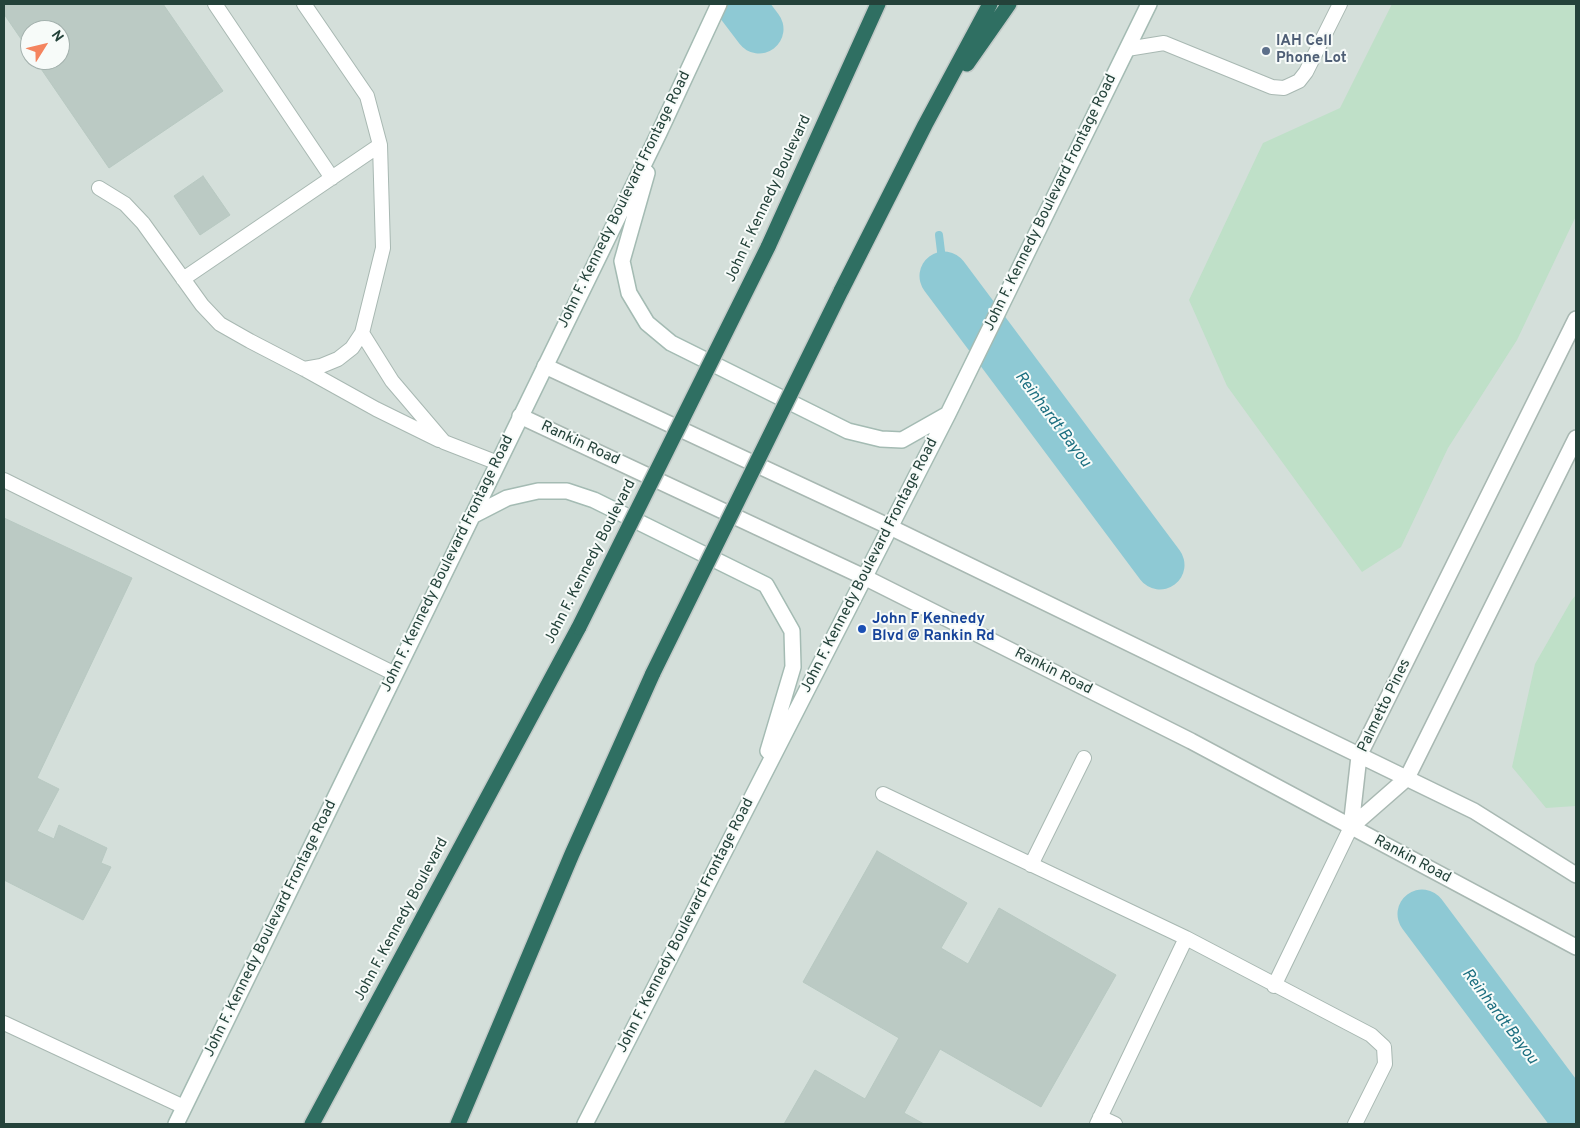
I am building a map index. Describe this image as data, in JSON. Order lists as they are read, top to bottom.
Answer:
{
  "streets": {
    "highway": ["John F. Kennedy Boulevard"],
    "street": ["John F. Kennedy Boulevard Frontage Road", "Rankin Road", "Palmetto Pines"]
  },
  "crossings": [
    ["John F. Kennedy Boulevard Frontage Road", "Rankin Road"],
    ["Rankin Road", "Palmetto Pines"]
  ],
  "water": ["Reinhardt Bayou"],
  "places": ["IAH Cell Phone Lot", "John F Kennedy Blvd @ Rankin Rd"],
  "north": "top right"
}
